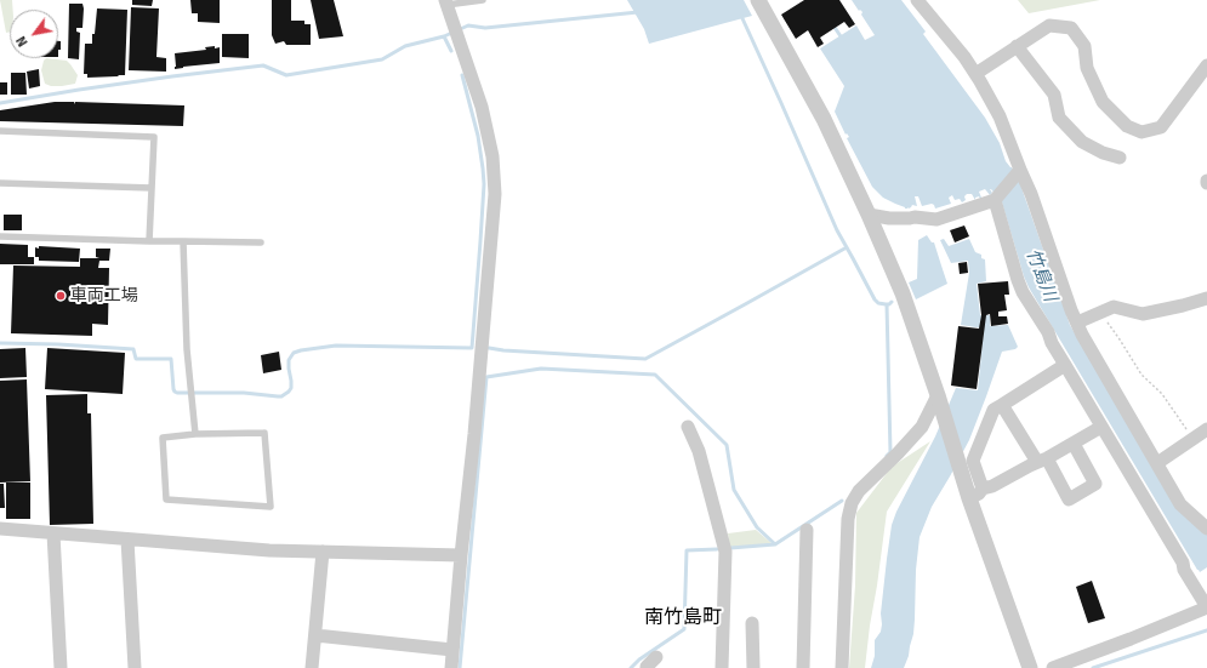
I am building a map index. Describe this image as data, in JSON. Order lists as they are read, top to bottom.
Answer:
{
  "districts": ["南竹島町"],
  "water": ["竹島川"],
  "places": ["車両工場"],
  "north": "bottom left"
}
